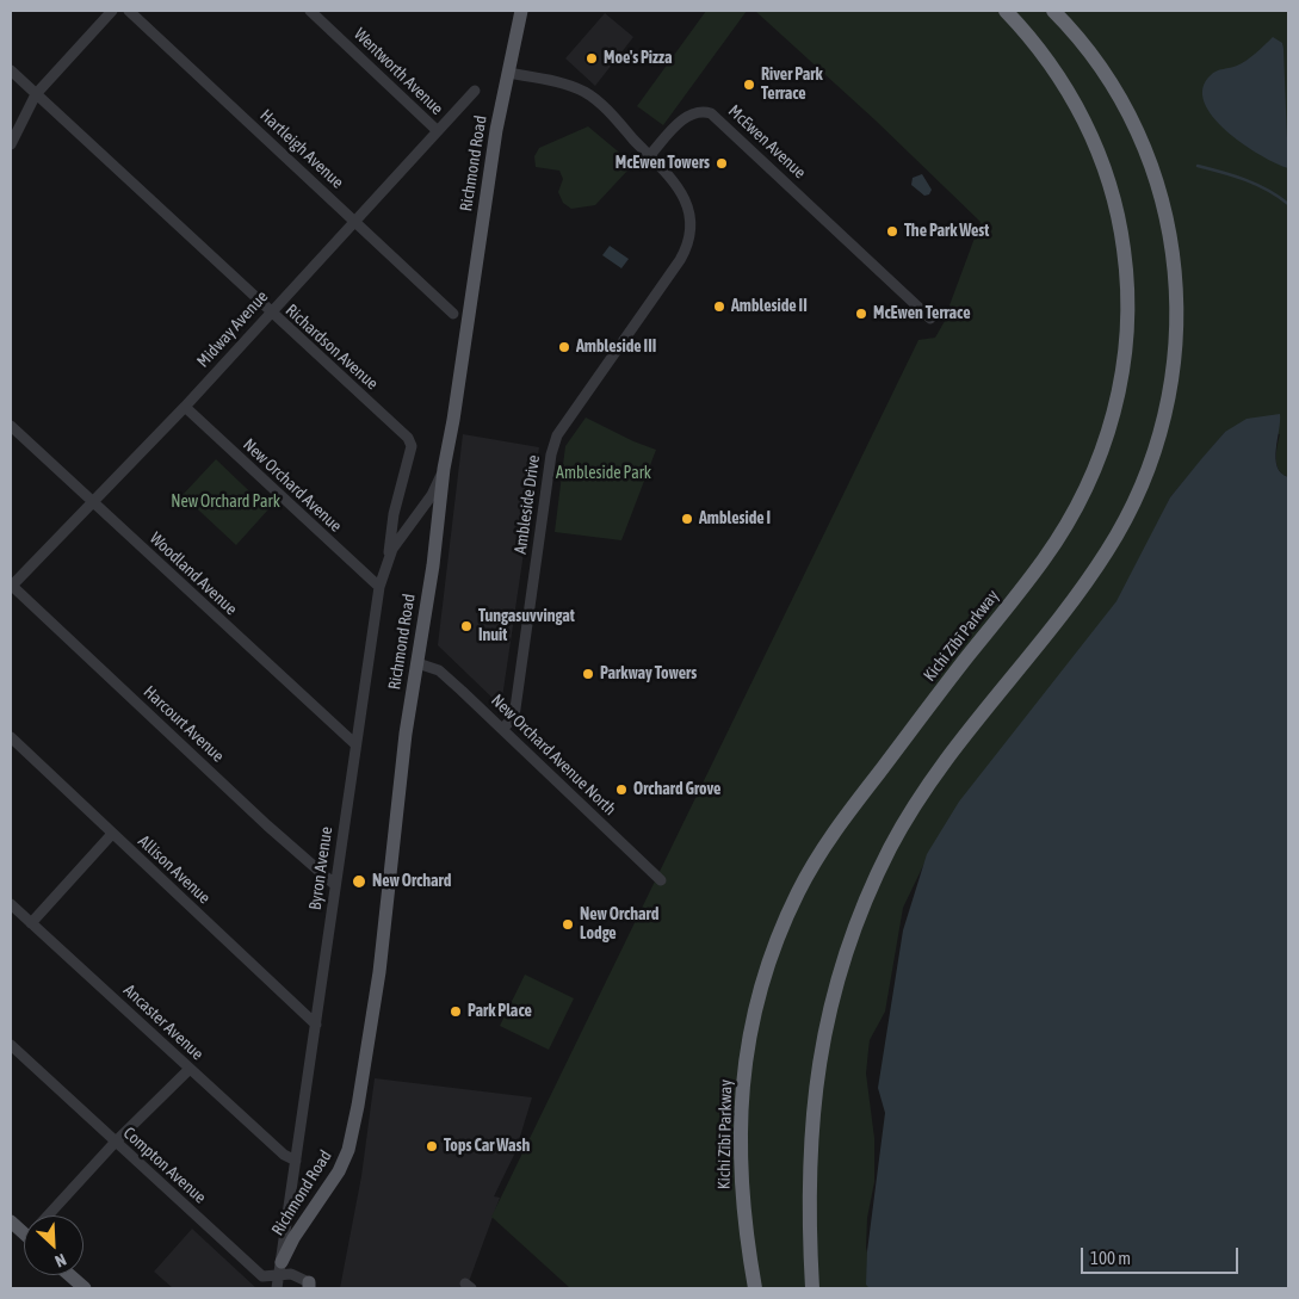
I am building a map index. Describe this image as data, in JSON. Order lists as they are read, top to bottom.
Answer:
{
  "streets": {
    "highway": ["Kichi Zībī Parkway"],
    "main road": ["Richmond Road"],
    "street": [
      "Wentworth Avenue",
      "McEwen Avenue",
      "Hartleigh Avenue",
      "Midway Avenue",
      "Richardson Avenue",
      "New Orchard Avenue",
      "Ambleside Drive",
      "Woodland Avenue",
      "Harcourt Avenue",
      "New Orchard Avenue North",
      "Byron Avenue",
      "Allison Avenue",
      "Ancaster Avenue",
      "Compton Avenue"
    ]
  },
  "crossings": [
    ["Wentworth Avenue", "Midway Avenue"],
    ["McEwen Avenue", "Ambleside Drive"],
    ["Hartleigh Avenue", "Midway Avenue"],
    ["Richmond Road", "New Orchard Avenue North"],
    ["Richmond Road", "Byron Avenue"],
    ["Richmond Road", "Compton Avenue"],
    ["Midway Avenue", "Richardson Avenue"],
    ["Midway Avenue", "New Orchard Avenue"],
    ["Midway Avenue", "Woodland Avenue"],
    ["Midway Avenue", "Harcourt Avenue"],
    ["Richardson Avenue", "Byron Avenue"],
    ["New Orchard Avenue", "Byron Avenue"],
    ["Ambleside Drive", "New Orchard Avenue North"],
    ["Woodland Avenue", "Byron Avenue"],
    ["Harcourt Avenue", "Byron Avenue"],
    ["Byron Avenue", "Allison Avenue"],
    ["Byron Avenue", "Ancaster Avenue"],
    ["Byron Avenue", "Compton Avenue"]
  ],
  "parks": ["Ambleside Park", "New Orchard Park"],
  "places": [
    "Moe's Pizza",
    "River Park Terrace",
    "McEwen Towers",
    "The Park West",
    "Ambleside II",
    "McEwen Terrace",
    "Ambleside III",
    "Ambleside I",
    "Tungasuvvingat Inuit",
    "Parkway Towers",
    "Orchard Grove",
    "New Orchard",
    "New Orchard Lodge",
    "Park Place",
    "Tops Car Wash"
  ],
  "scale_bar": "100 m",
  "north": "bottom right"
}
